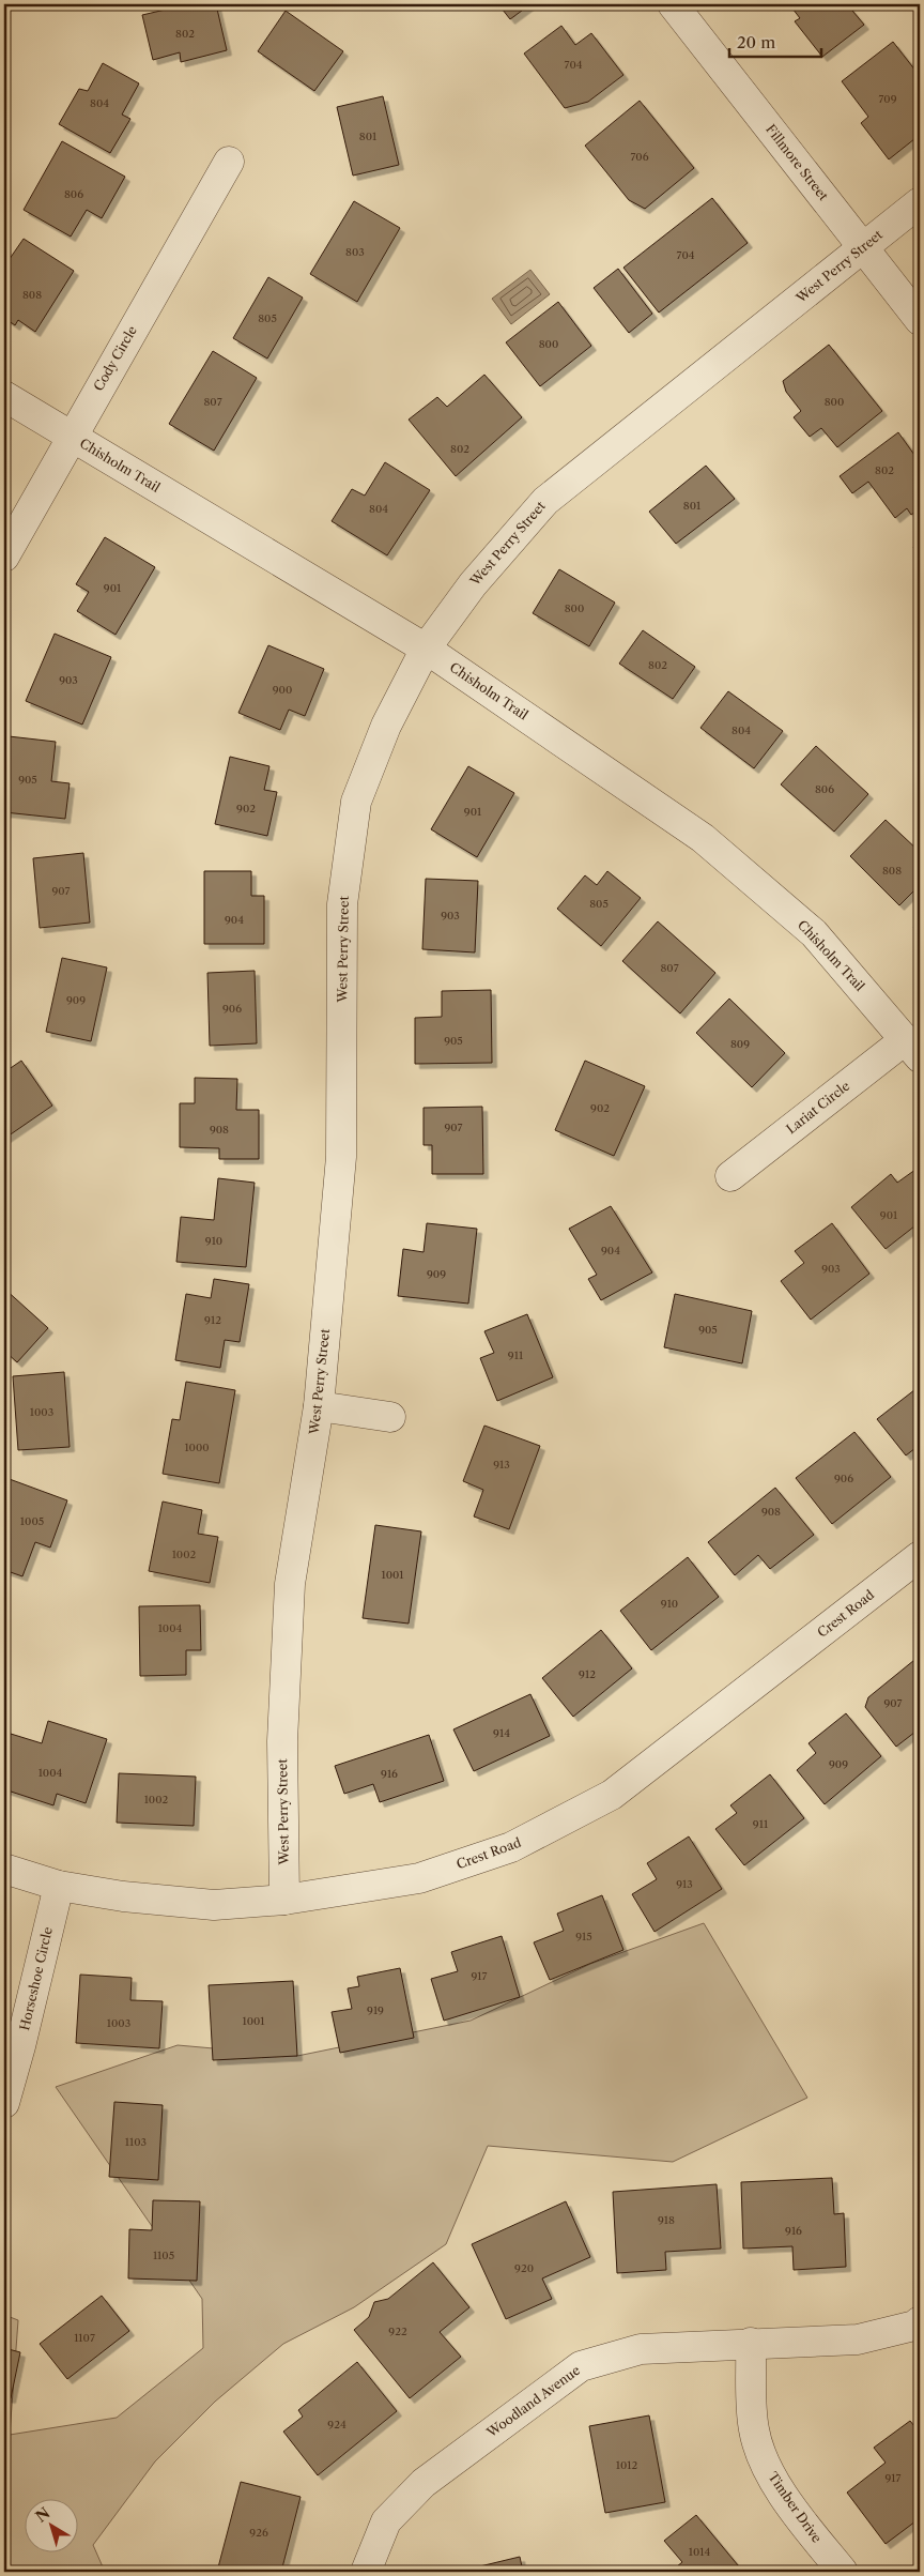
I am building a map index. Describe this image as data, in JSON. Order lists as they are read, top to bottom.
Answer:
{
  "streets": {
    "street": [
      "Fillmore Street",
      "West Perry Street",
      "Cody Circle",
      "Chisholm Trail",
      "Lariat Circle",
      "Crest Road",
      "Horseshoe Circle",
      "Woodland Avenue",
      "Timber Drive"
    ]
  },
  "crossings": [
    ["Fillmore Street", "West Perry Street"],
    ["West Perry Street", "Chisholm Trail"],
    ["West Perry Street", "Crest Road"],
    ["Cody Circle", "Chisholm Trail"],
    ["Chisholm Trail", "Lariat Circle"],
    ["Crest Road", "Horseshoe Circle"],
    ["Woodland Avenue", "Timber Drive"]
  ],
  "house_numbers": [
    "802",
    "704",
    "709",
    "804",
    "801",
    "706",
    "806",
    "803",
    "704",
    "808",
    "805",
    "800",
    "807",
    "800",
    "802",
    "802",
    "801",
    "804",
    "901",
    "800",
    "802",
    "903",
    "900",
    "804",
    "905",
    "806",
    "902",
    "901",
    "808",
    "907",
    "805",
    "903",
    "904",
    "807",
    "909",
    "906",
    "905",
    "809",
    "902",
    "907",
    "908",
    "901",
    "910",
    "904",
    "903",
    "909",
    "912",
    "905",
    "911",
    "1003",
    "1000",
    "913",
    "906",
    "908",
    "1005",
    "1002",
    "1001",
    "910",
    "1004",
    "912",
    "907",
    "914",
    "909",
    "1004",
    "916",
    "1002",
    "911",
    "913",
    "915",
    "917",
    "919",
    "1001",
    "1003",
    "1103",
    "918",
    "916",
    "1105",
    "920",
    "922",
    "1107",
    "924",
    "1012",
    "917",
    "926",
    "1014"
  ],
  "scale_bar": "20 m",
  "north": "top left"
}
